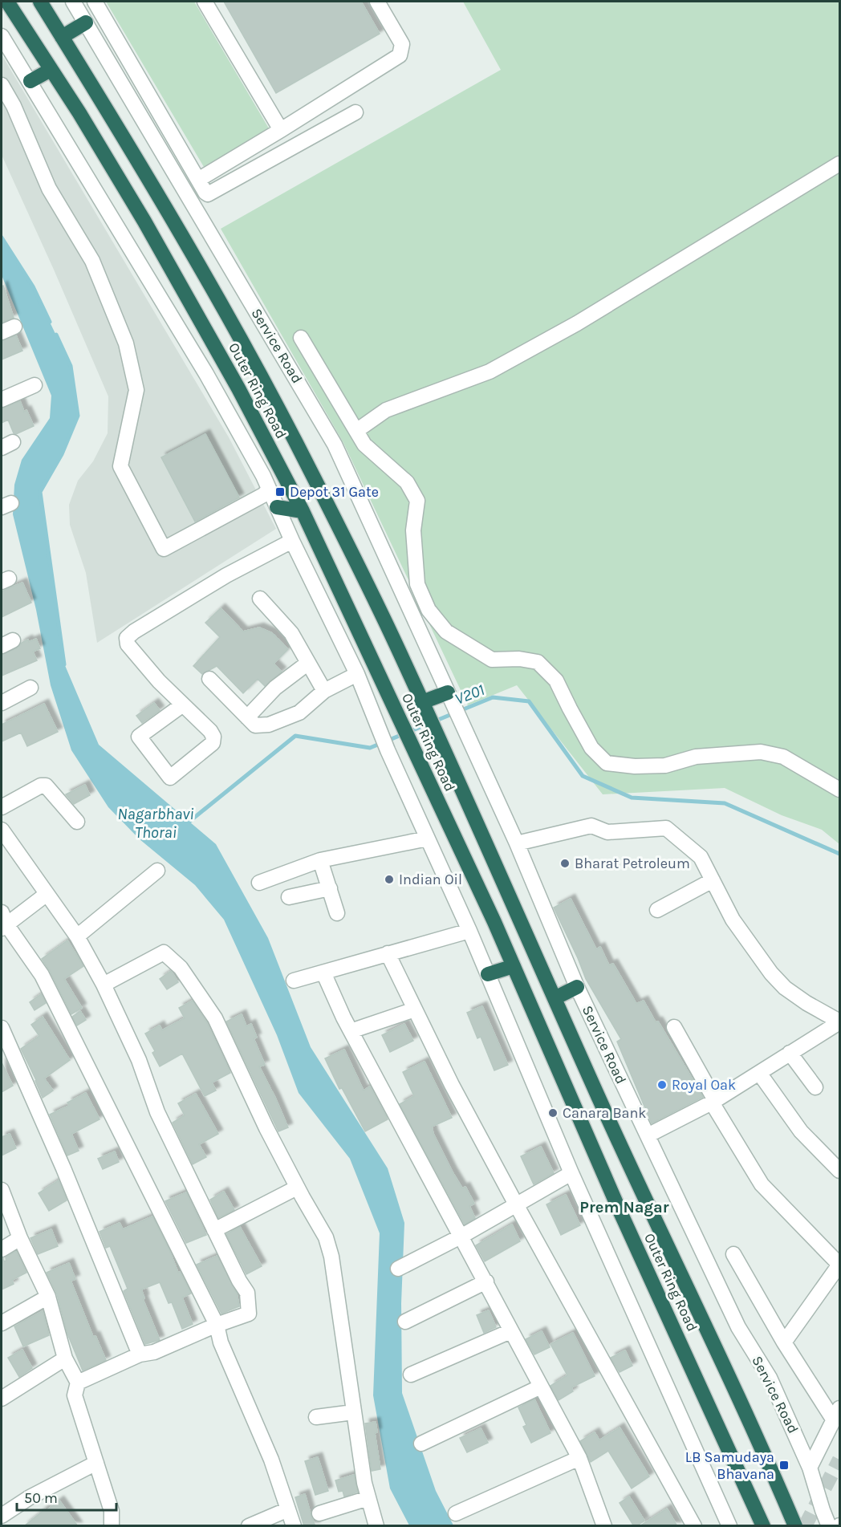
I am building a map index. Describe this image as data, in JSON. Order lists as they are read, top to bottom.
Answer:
{
  "streets": {
    "highway": ["Outer Ring Road"],
    "street": ["Service Road"]
  },
  "districts": ["Prem Nagar"],
  "water": ["V201", "Nagarbhavi Thorai"],
  "places": {
    "transit": ["Depot 31 Gate", "LB Samudaya Bhavana"],
    "other": [
      "Bharat Petroleum",
      "Indian Oil",
      "Royal Oak",
      "Canara Bank"
    ]
  },
  "scale_bar": "50 m"
}
